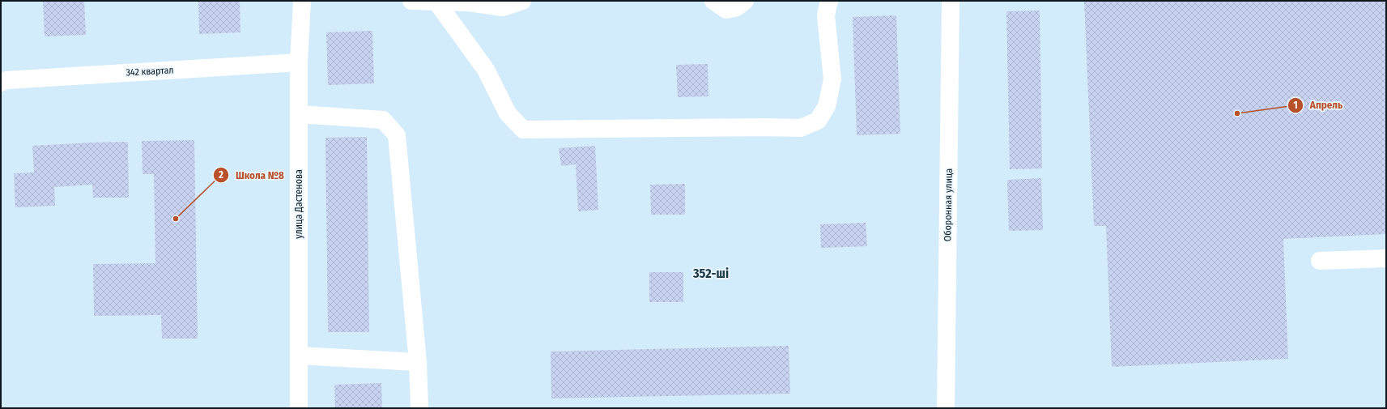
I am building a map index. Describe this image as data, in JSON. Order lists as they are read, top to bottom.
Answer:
{
  "streets": {
    "street": ["342 квартал", "улица Дастенова", "Оборонная улица"]
  },
  "crossings": [
    ["342 квартал", "улица Дастенова"]
  ],
  "districts": ["352-ші"],
  "places": ["Апрель", "Школа №8"]
}
